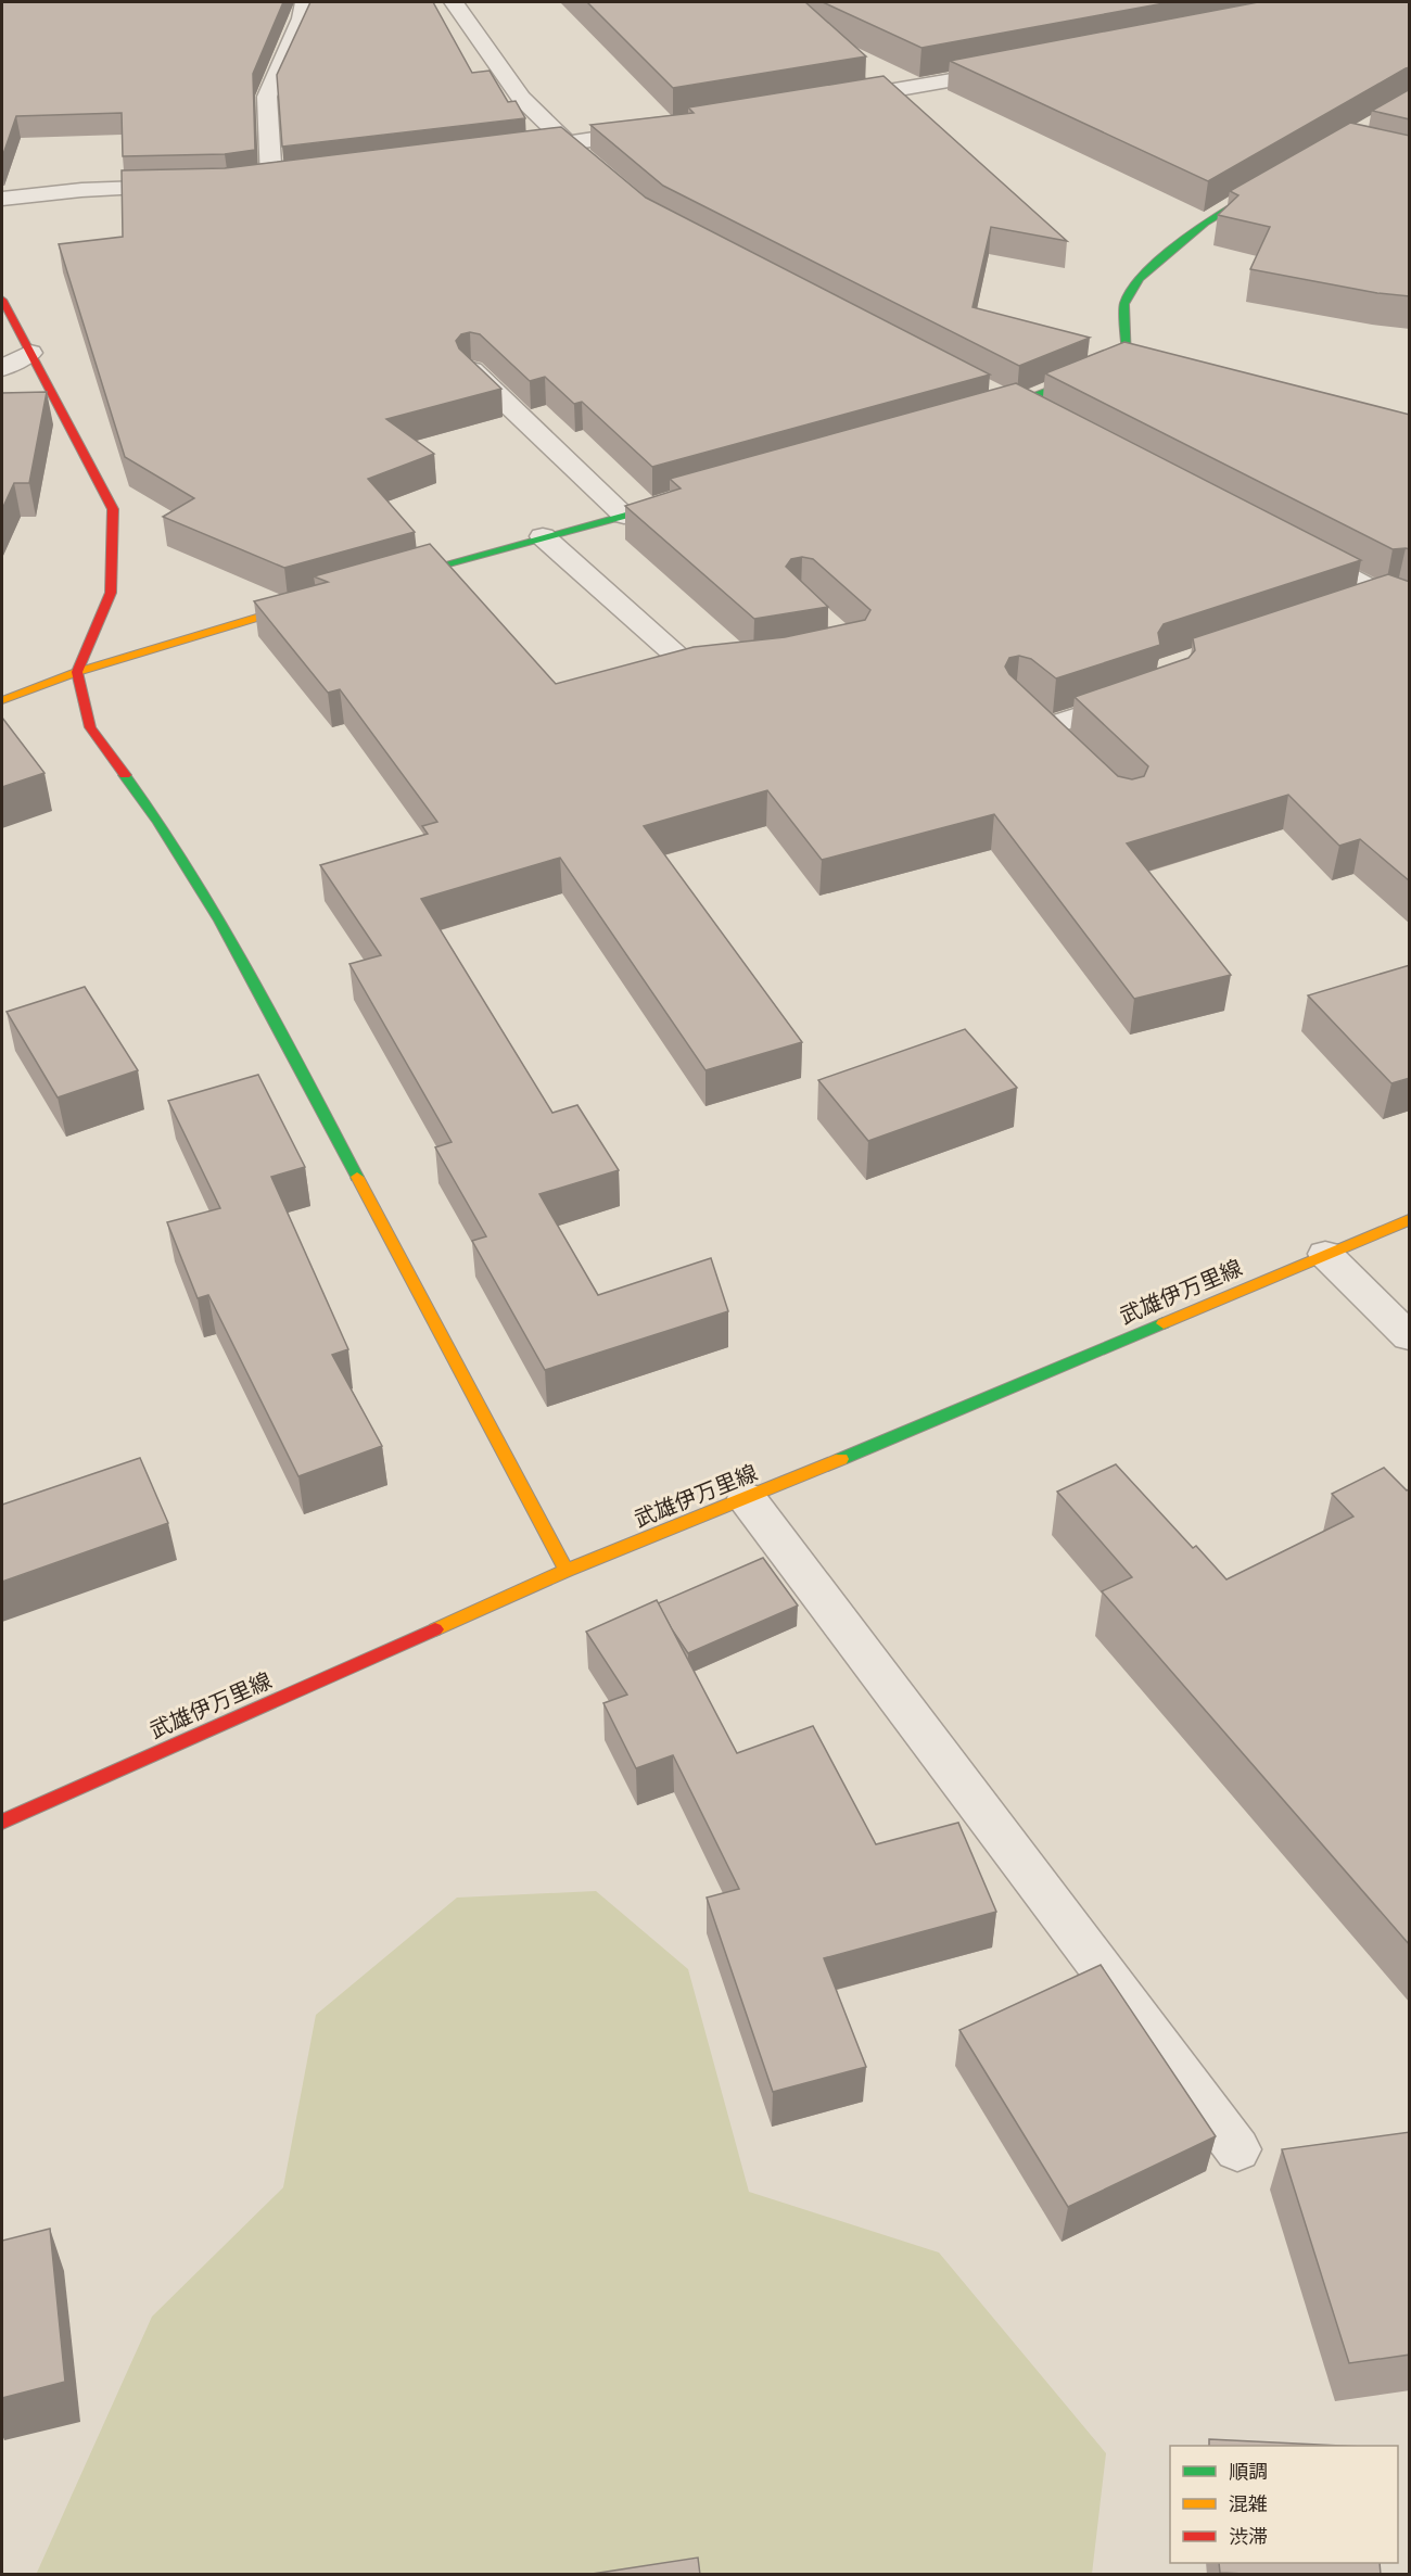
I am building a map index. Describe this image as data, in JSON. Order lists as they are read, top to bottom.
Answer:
{
  "streets": {
    "street": ["武雄伊万里線"]
  },
  "legend": ["順調", "混雑", "渋滞"]
}
